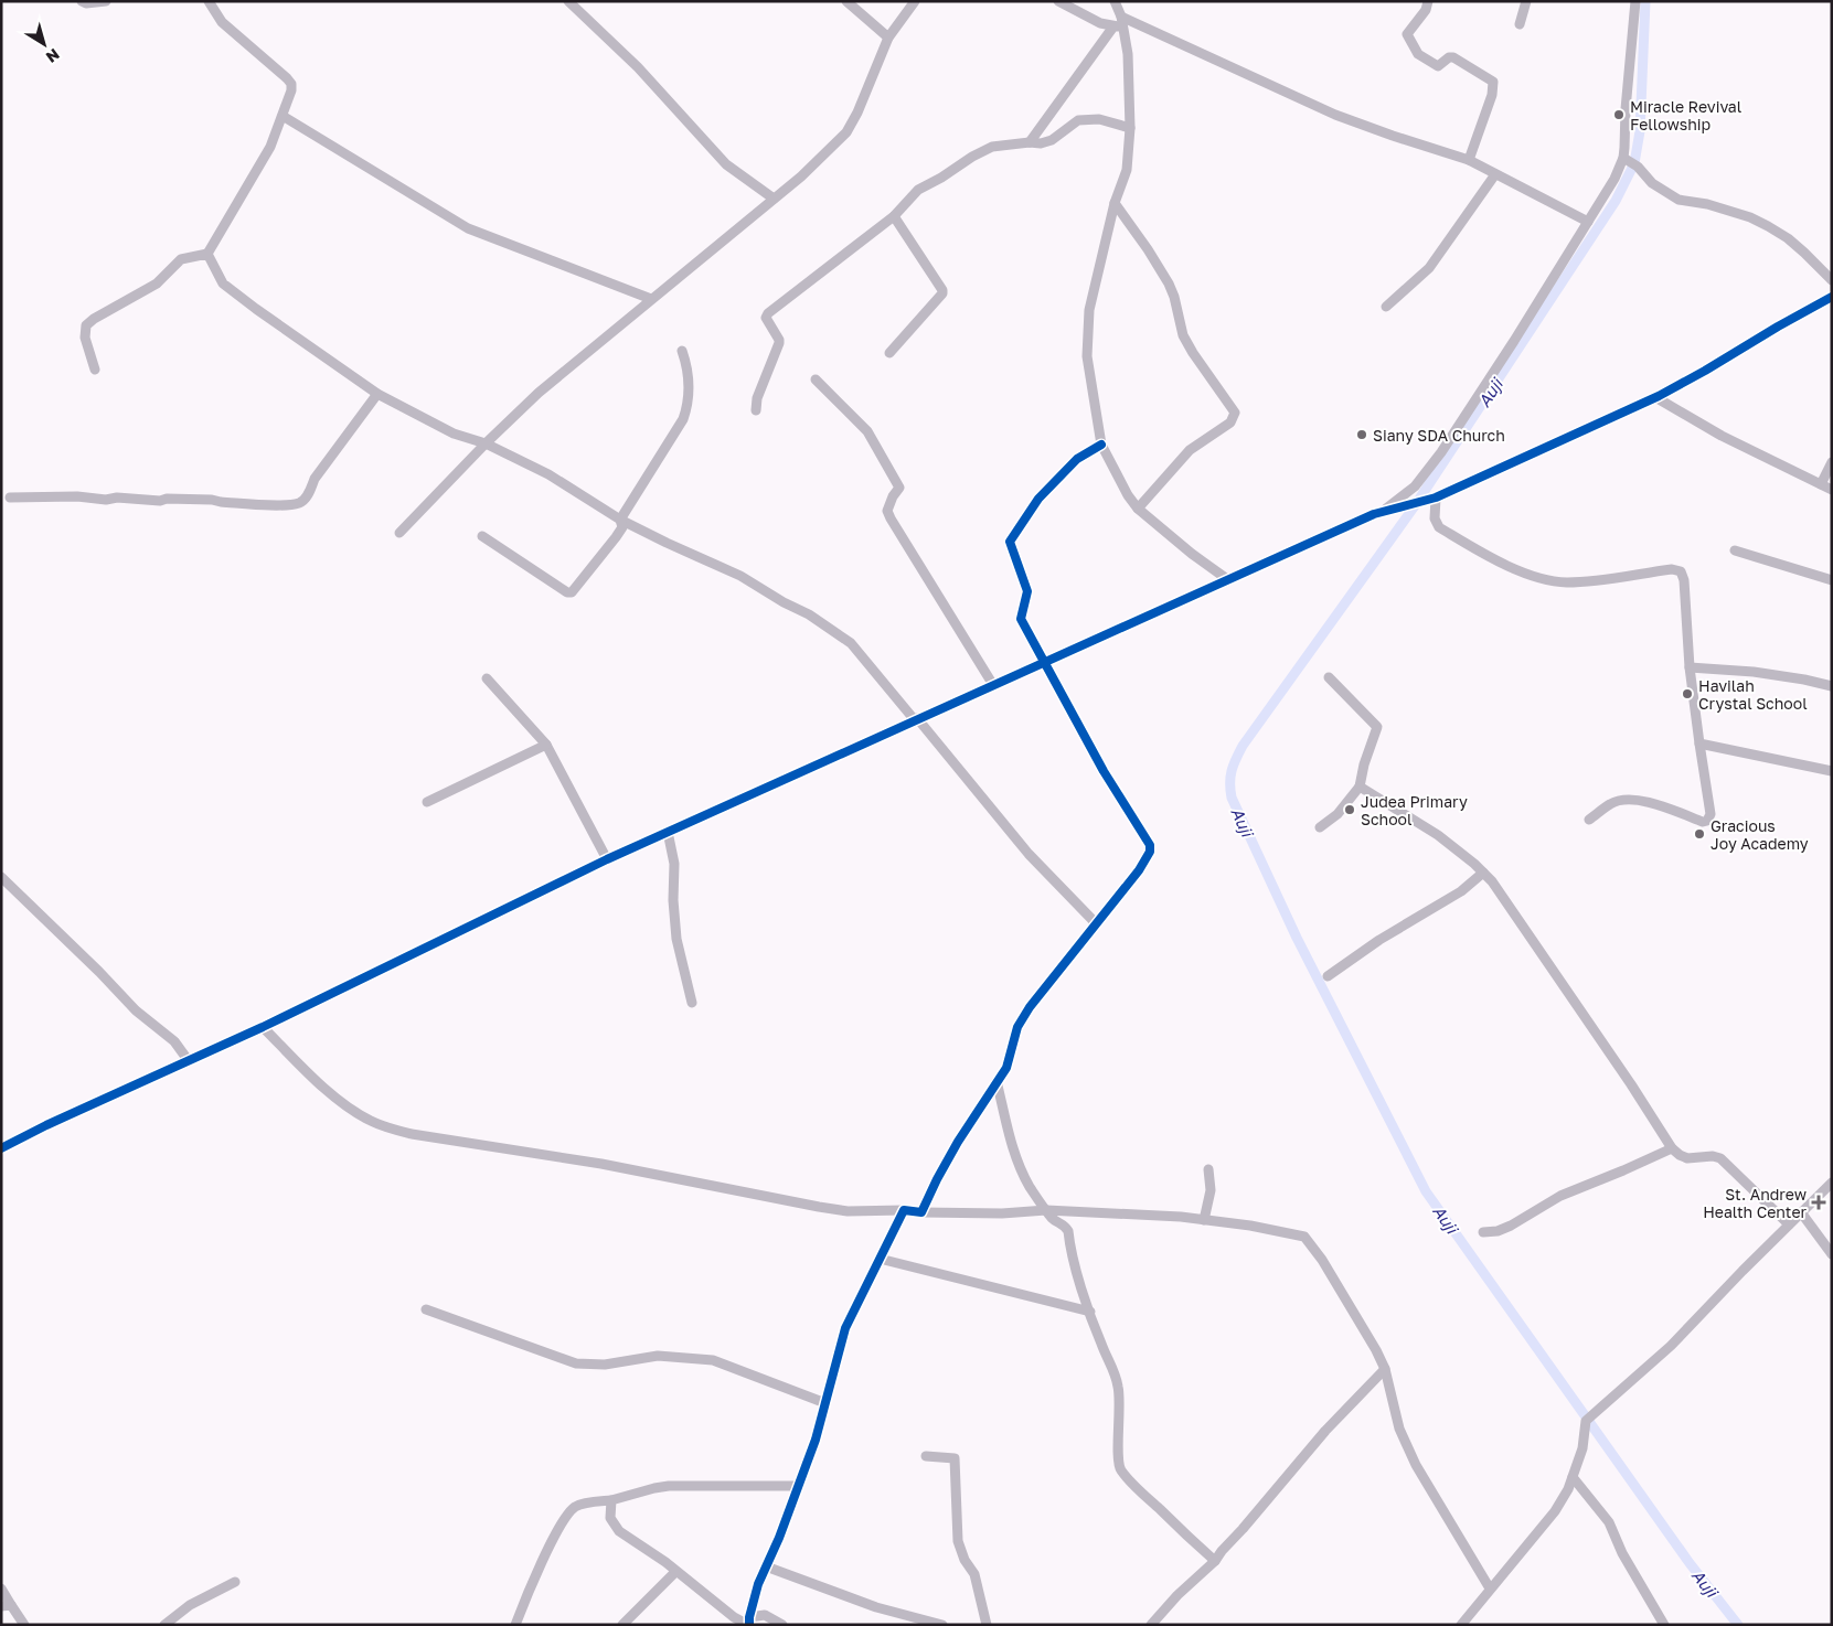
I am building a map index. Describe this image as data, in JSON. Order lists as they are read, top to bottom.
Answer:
{
  "water": ["Auji"],
  "places": {
    "other": [
      "Miracle Revival Fellowship",
      "Siany SDA Church",
      "Havilah Crystal School",
      "Judea Primary School",
      "Gracious Joy Academy"
    ],
    "health": ["St. Andrew Health Center"]
  },
  "north": "bottom right"
}
